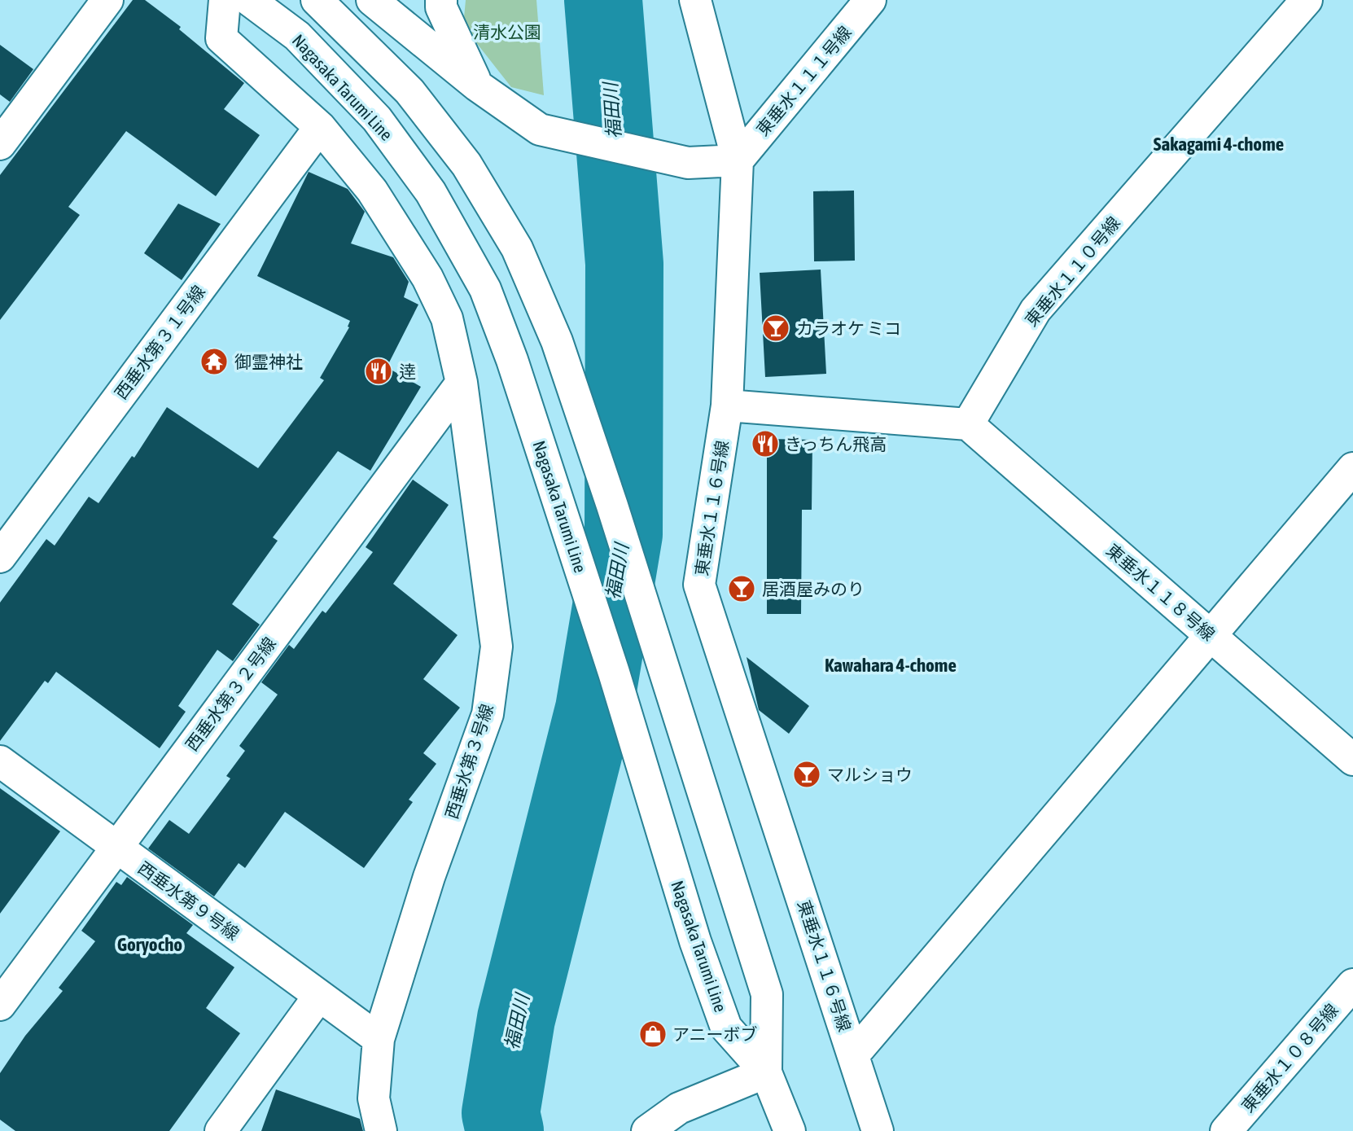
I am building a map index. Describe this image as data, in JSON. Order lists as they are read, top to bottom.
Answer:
{
  "streets": {
    "street": [
      "東垂水１１１号線",
      "Nagasaka Tarumi Line",
      "東垂水１１０号線",
      "西垂水第３１号線",
      "東垂水１１６号線",
      "東垂水１１８号線",
      "西垂水第３２号線",
      "西垂水第３号線",
      "西垂水第９号線",
      "東垂水１０８号線"
    ]
  },
  "crossings": [
    ["東垂水１１１号線", "東垂水１１６号線"],
    ["東垂水１１０号線", "東垂水１１８号線"],
    ["西垂水第３１号線", "西垂水第３号線"],
    ["西垂水第３２号線", "西垂水第３号線"],
    ["西垂水第３２号線", "西垂水第９号線"],
    ["西垂水第３号線", "西垂水第９号線"]
  ],
  "districts": ["Sakagami 4-chome", "Kawahara 4-chome", "Goryocho"],
  "water": ["福田川"],
  "parks": ["清水公園"],
  "places": {
    "bar": ["カラオケ ミコ", "居酒屋みのり", "マルショウ"],
    "temple": ["御霊神社"],
    "restaurant": ["逹", "きっちん飛高"],
    "shop": ["アニーボブ"]
  }
}
